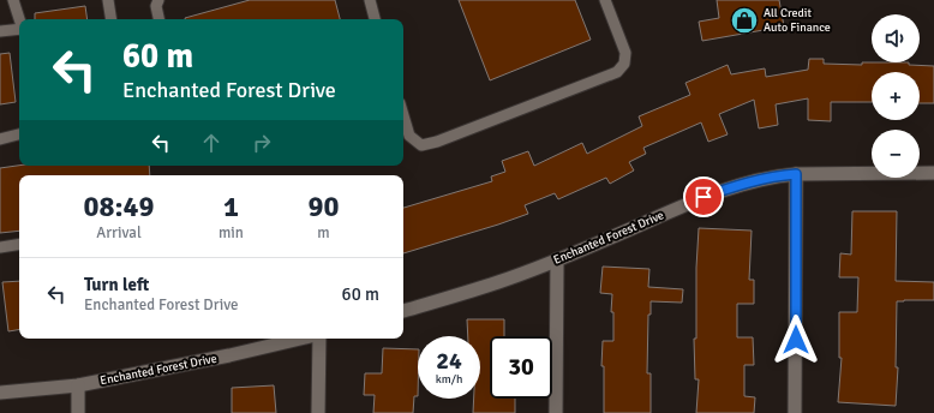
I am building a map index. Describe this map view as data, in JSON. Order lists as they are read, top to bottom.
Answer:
{
  "streets": {
    "street": ["Enchanted Forest Drive"]
  },
  "places": {
    "shop": ["All Credit Auto Finance"]
  },
  "page": {
    "map_buttons": ["+", "−"],
    "turn": ["60 m", "Enchanted Forest Drive"],
    "eta": [
      "08:49",
      "Arrival",
      "1",
      "min",
      "90",
      "m"
    ],
    "list": [
      {
        "name": "Turn left",
        "note": "Enchanted Forest Drive",
        "value": "60 m"
      }
    ],
    "speed": "24 km/h",
    "limit": "30"
  }
}
